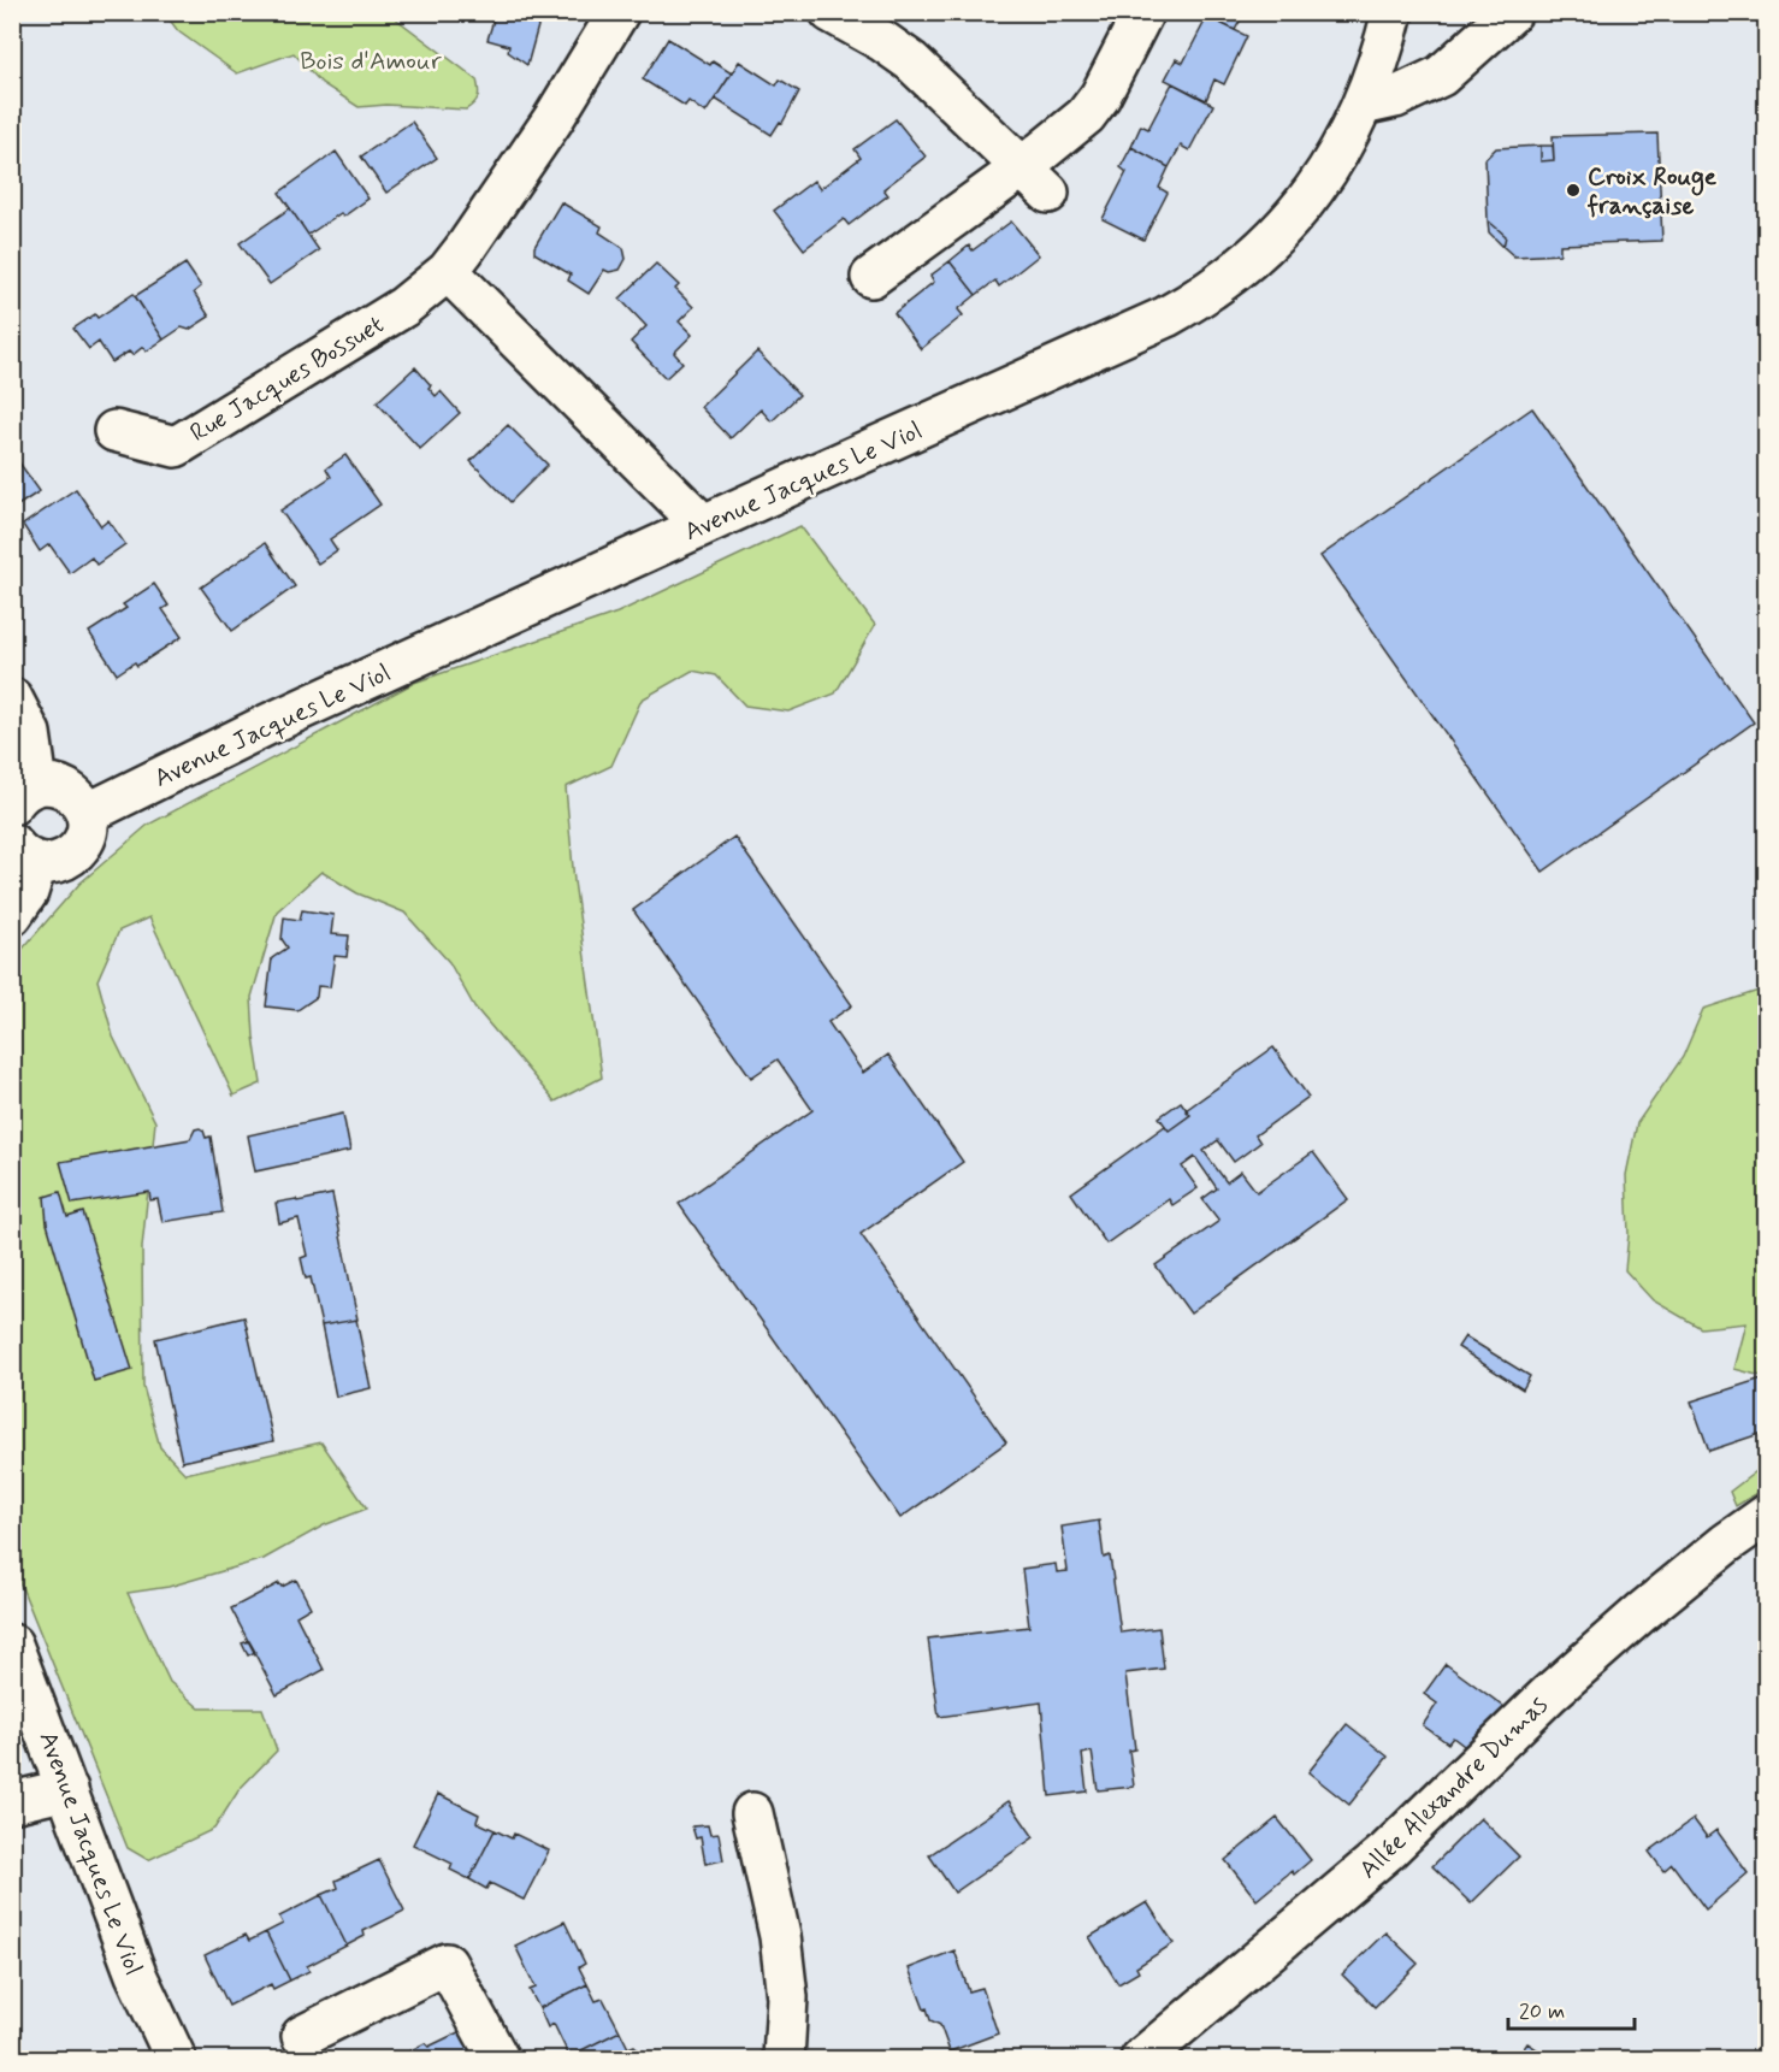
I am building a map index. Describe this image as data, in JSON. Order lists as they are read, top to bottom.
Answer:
{
  "streets": {
    "street": ["Rue Jacques Bossuet", "Avenue Jacques Le Viol", "Allée Alexandre Dumas"]
  },
  "parks": ["Bois d'Amour"],
  "places": ["Croix Rouge française"],
  "scale_bar": "20 m"
}
